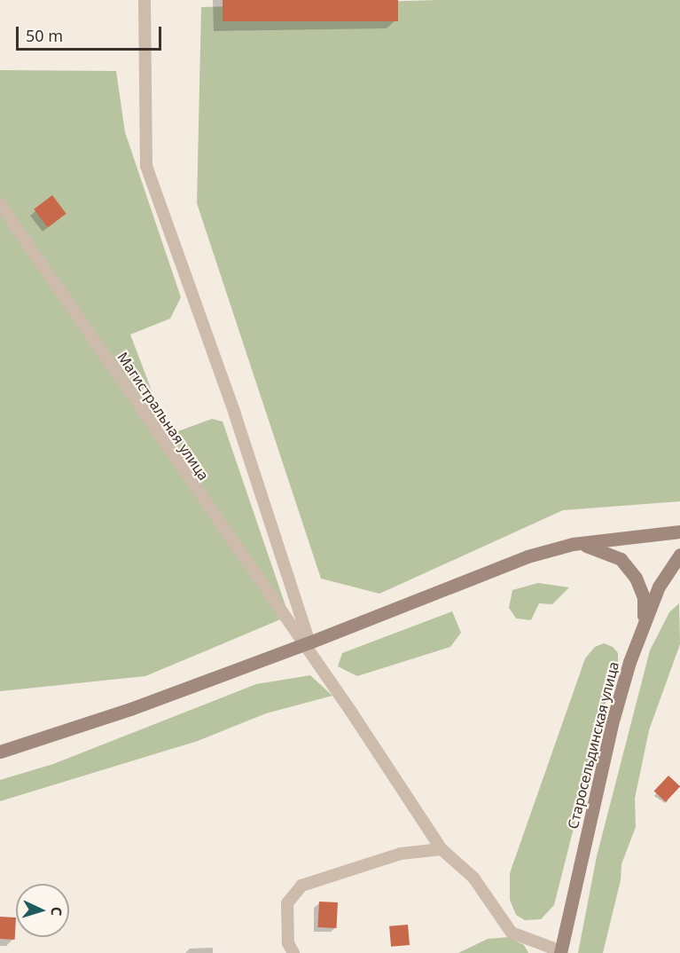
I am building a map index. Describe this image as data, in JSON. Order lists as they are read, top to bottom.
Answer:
{
  "streets": {
    "main road": ["Старосельдинская улица"],
    "lane": ["Магистральная улица"]
  },
  "crossings": [
    ["Магистральная улица", "Старосельдинская улица"]
  ],
  "scale_bar": "50 m",
  "north": "right"
}
